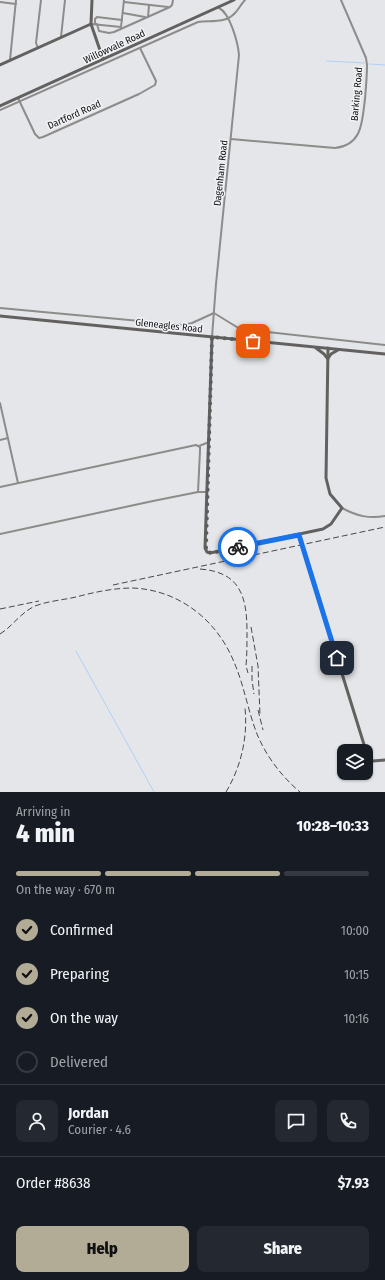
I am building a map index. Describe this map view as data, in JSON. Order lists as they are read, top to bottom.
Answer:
{
  "streets": {
    "street": [
      "Willowvale Road",
      "Barking Road",
      "Dartford Road",
      "Dagenham Road",
      "Gleneagles Road"
    ]
  },
  "crossings": [
    ["Willowvale Road", "Dartford Road"],
    ["Barking Road", "Dagenham Road"],
    ["Dagenham Road", "Gleneagles Road"]
  ],
  "page": {
    "heading": ["4 min", "Arriving in", "10:28–10:33"],
    "panel": [
      "Jordan",
      "Courier · 4.6",
      "Order #8638",
      "$7.93"
    ],
    "bar": "On the way · 670 m",
    "list": [
      ["Confirmed", "10:00"],
      ["Preparing", "10:15"],
      ["On the way", "10:16"],
      "Delivered"
    ],
    "buttons": ["Help", "Share"]
  }
}
